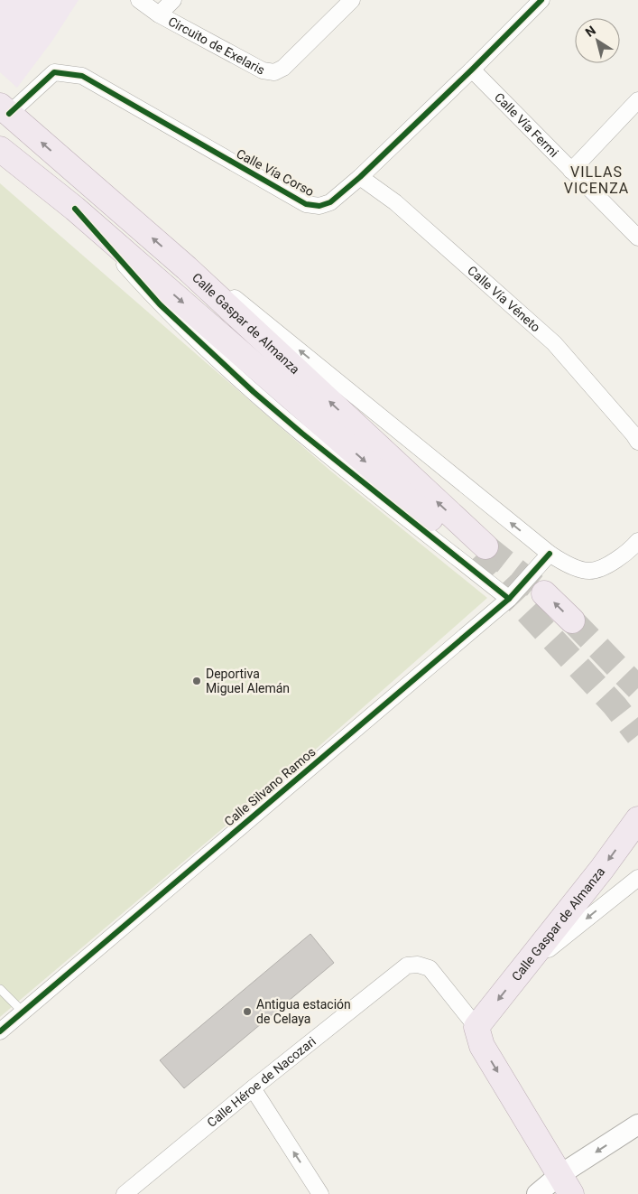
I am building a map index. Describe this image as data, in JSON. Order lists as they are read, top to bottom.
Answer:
{
  "streets": {
    "main road": ["Calle Gaspar de Almanza"],
    "street": [
      "Circuito de Exelaris",
      "Calle Vía Fermi",
      "Calle Vía Corso",
      "Calle Vía Véneto",
      "Calle Silvano Ramos",
      "Calle Héroe de Nacozari"
    ]
  },
  "crossings": [
    ["Calle Vía Fermi", "Calle Vía Corso"],
    ["Calle Vía Corso", "Calle Vía Véneto"],
    ["Calle Vía Corso", "Calle Gaspar de Almanza"],
    ["Calle Gaspar de Almanza", "Calle Héroe de Nacozari"]
  ],
  "districts": ["VILLAS VICENZA"],
  "places": ["Deportiva Miguel Alemán", "Antigua estación de Celaya"],
  "north": "top left"
}
